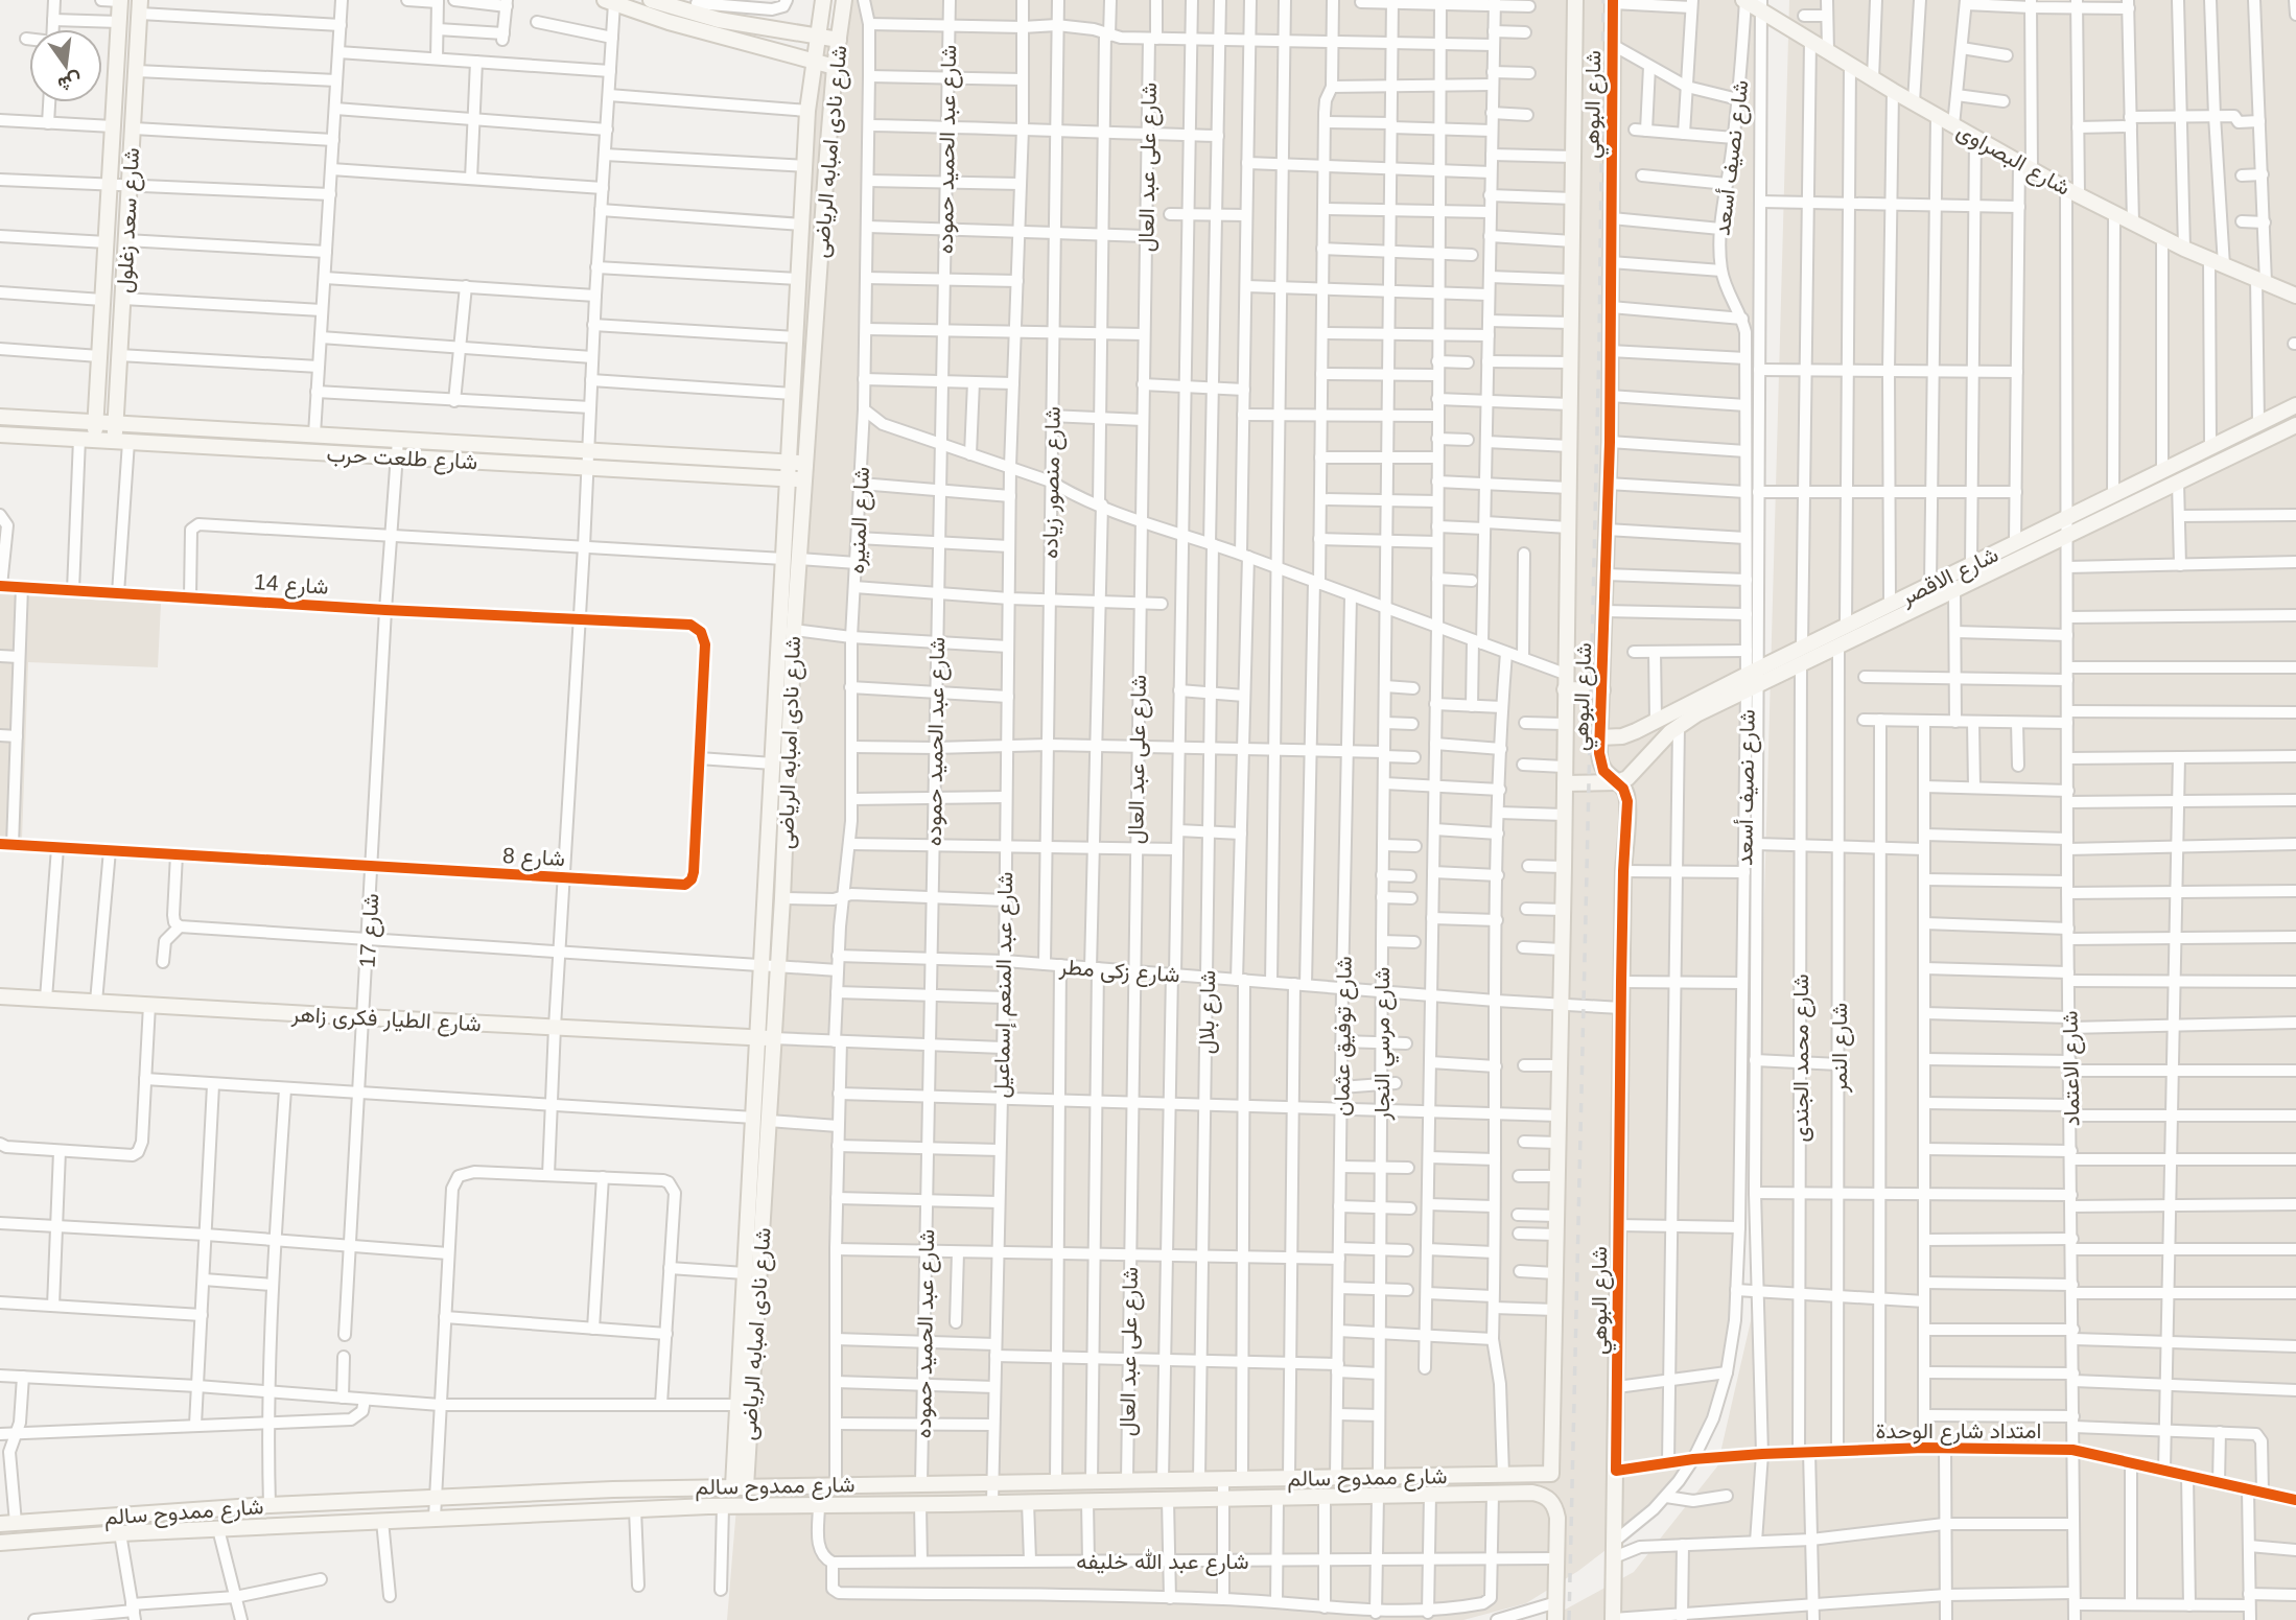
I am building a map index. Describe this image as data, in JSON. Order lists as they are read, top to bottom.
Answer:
{
  "streets": {
    "street": [
      "شارع البوهي",
      "شارع عبد الحميد حموده",
      "شارع نادى امبابه الرياضى",
      "شارع نصيف أسعد",
      "شارع البصراوى",
      "شارع على عبد العال",
      "شارع سعد زغلول",
      "شارع طلعت حرب",
      "شارع منصور زياده",
      "شارع المنيره",
      "شارع الاقصر",
      "شارع 14",
      "شارع 8",
      "شارع 17",
      "شارع زكى مطر",
      "شارع عبد المنعم إسماعيل",
      "شارع بلال",
      "شارع الطيار فكرى زاهر",
      "شارع توفيق عثمان",
      "شارع مرسي النجار",
      "شارع النمر",
      "شارع محمد الجندى",
      "شارع الاعتماد",
      "امتداد شارع الوحدة",
      "شارع ممدوح سالم",
      "شارع عبد الله خليفه"
    ]
  },
  "crossings": [
    ["شارع البوهي", "شارع نصيف أسعد"],
    ["شارع البوهي", "شارع الاقصر"],
    ["شارع البوهي", "شارع زكى مطر"],
    ["شارع البوهي", "امتداد شارع الوحدة"],
    ["شارع البوهي", "شارع ممدوح سالم"],
    ["شارع عبد الحميد حموده", "شارع زكى مطر"],
    ["شارع عبد الحميد حموده", "شارع ممدوح سالم"],
    ["شارع نادى امبابه الرياضى", "شارع طلعت حرب"],
    ["شارع نادى امبابه الرياضى", "شارع الطيار فكرى زاهر"],
    ["شارع نادى امبابه الرياضى", "شارع ممدوح سالم"],
    ["شارع نصيف أسعد", "شارع البصراوى"],
    ["شارع نصيف أسعد", "شارع الاقصر"],
    ["شارع نصيف أسعد", "امتداد شارع الوحدة"],
    ["شارع البصراوى", "شارع الاعتماد"],
    ["شارع على عبد العال", "شارع زكى مطر"],
    ["شارع على عبد العال", "شارع ممدوح سالم"],
    ["شارع سعد زغلول", "شارع طلعت حرب"],
    ["شارع طلعت حرب", "شارع 17"],
    ["شارع منصور زياده", "شارع زكى مطر"],
    ["شارع المنيره", "شارع زكى مطر"],
    ["شارع المنيره", "شارع ممدوح سالم"],
    ["شارع الاقصر", "شارع النمر"],
    ["شارع الاقصر", "شارع محمد الجندى"],
    ["شارع الاقصر", "شارع الاعتماد"],
    ["شارع 14", "شارع 8"],
    ["شارع 14", "شارع 17"],
    ["شارع 8", "شارع 17"],
    ["شارع 17", "شارع الطيار فكرى زاهر"],
    ["شارع زكى مطر", "شارع عبد المنعم إسماعيل"],
    ["شارع زكى مطر", "شارع بلال"],
    ["شارع زكى مطر", "شارع توفيق عثمان"],
    ["شارع زكى مطر", "شارع مرسي النجار"],
    ["شارع عبد المنعم إسماعيل", "شارع ممدوح سالم"],
    ["شارع بلال", "شارع ممدوح سالم"],
    ["شارع توفيق عثمان", "شارع ممدوح سالم"],
    ["شارع مرسي النجار", "شارع ممدوح سالم"],
    ["شارع النمر", "امتداد شارع الوحدة"],
    ["شارع محمد الجندى", "امتداد شارع الوحدة"],
    ["شارع الاعتماد", "امتداد شارع الوحدة"],
    ["شارع ممدوح سالم", "شارع عبد الله خليفه"]
  ],
  "north": "bottom"
}
